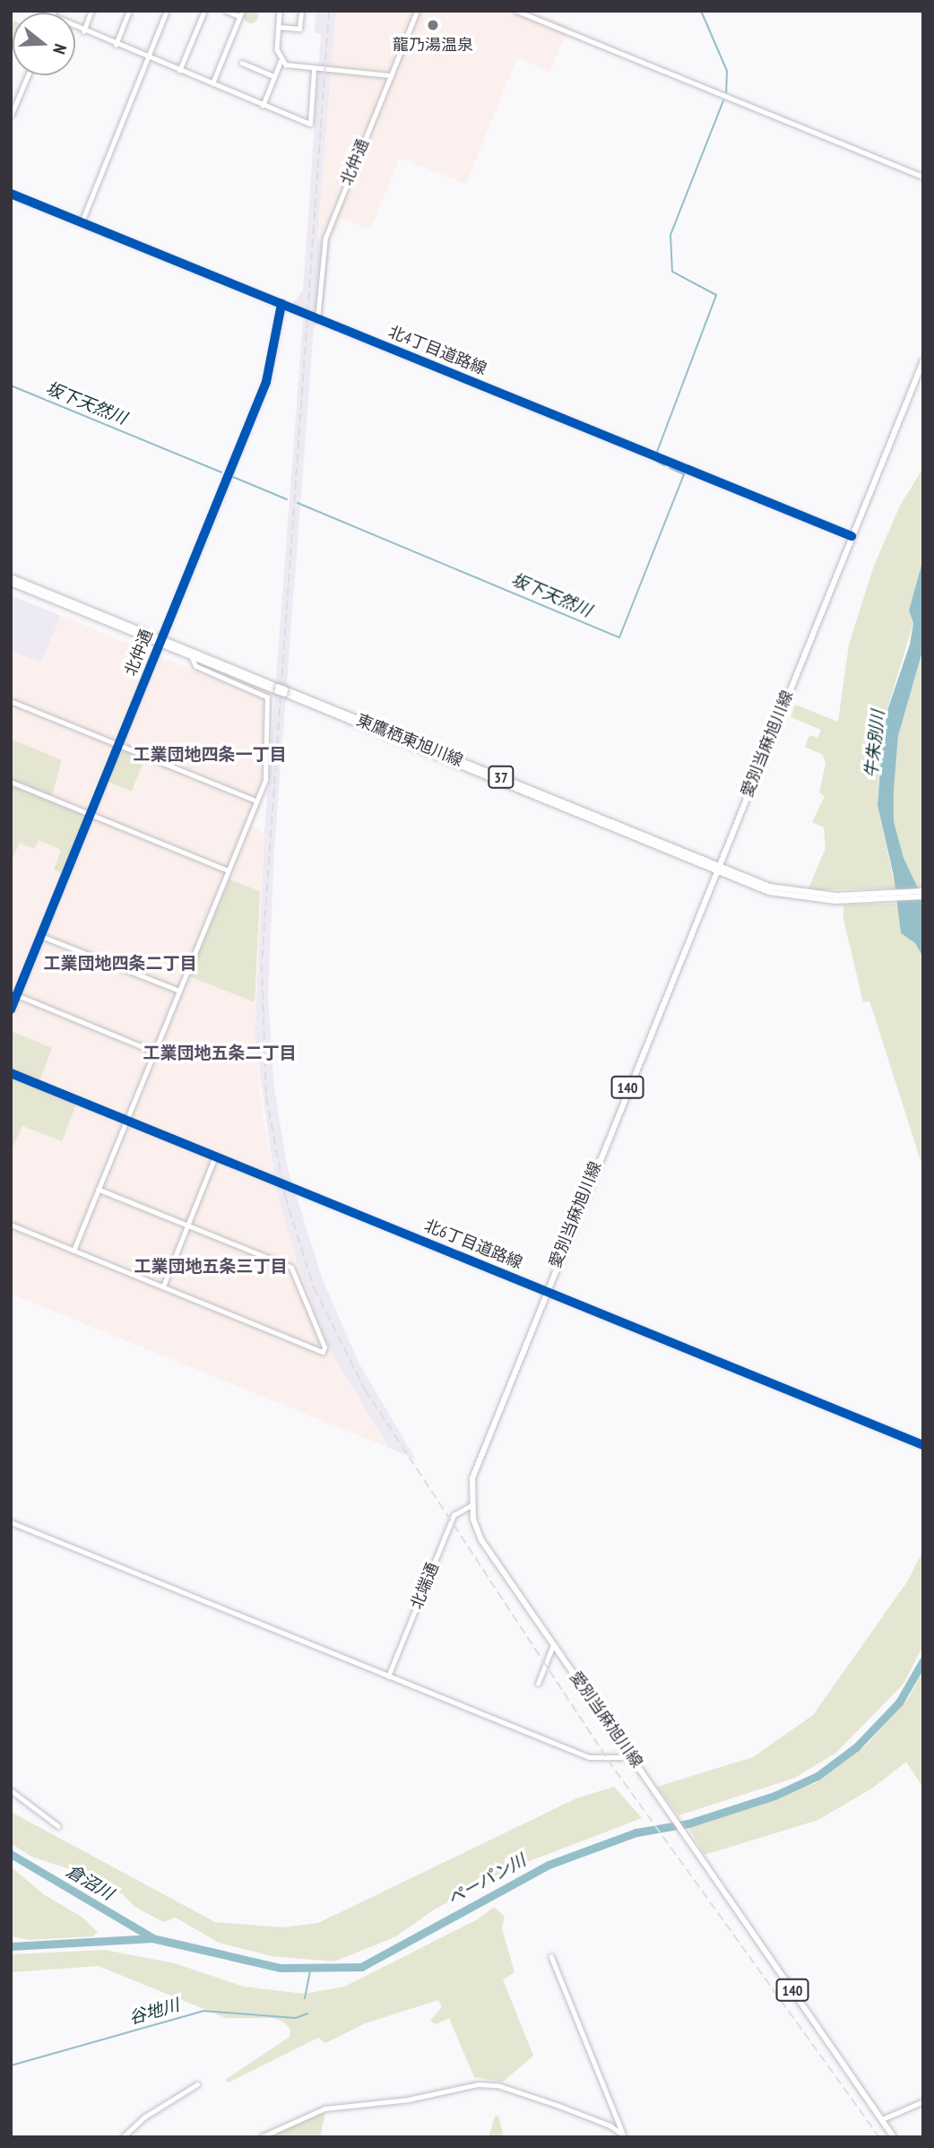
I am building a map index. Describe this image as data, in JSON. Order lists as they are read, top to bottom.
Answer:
{
  "streets": {
    "main road": [
      "東鷹栖東旭川線",
      "愛別当麻旭川線",
      "37",
      "140"
    ],
    "street": [
      "北仲通",
      "北4丁目道路線",
      "北6丁目道路線",
      "北端通"
    ]
  },
  "crossings": [
    ["北仲通", "北4丁目道路線"],
    ["北仲通", "東鷹栖東旭川線"],
    ["北4丁目道路線", "愛別当麻旭川線"],
    ["東鷹栖東旭川線", "愛別当麻旭川線"],
    ["愛別当麻旭川線", "北6丁目道路線"],
    ["愛別当麻旭川線", "北端通"]
  ],
  "districts": [
    "工業団地四条一丁目",
    "工業団地四条二丁目",
    "工業団地五条二丁目",
    "工業団地五条三丁目"
  ],
  "water": [
    "坂下天然川",
    "牛朱別川",
    "ペーパン川",
    "倉沼川",
    "谷地川"
  ],
  "places": ["龍乃湯温泉"],
  "north": "right"
}
